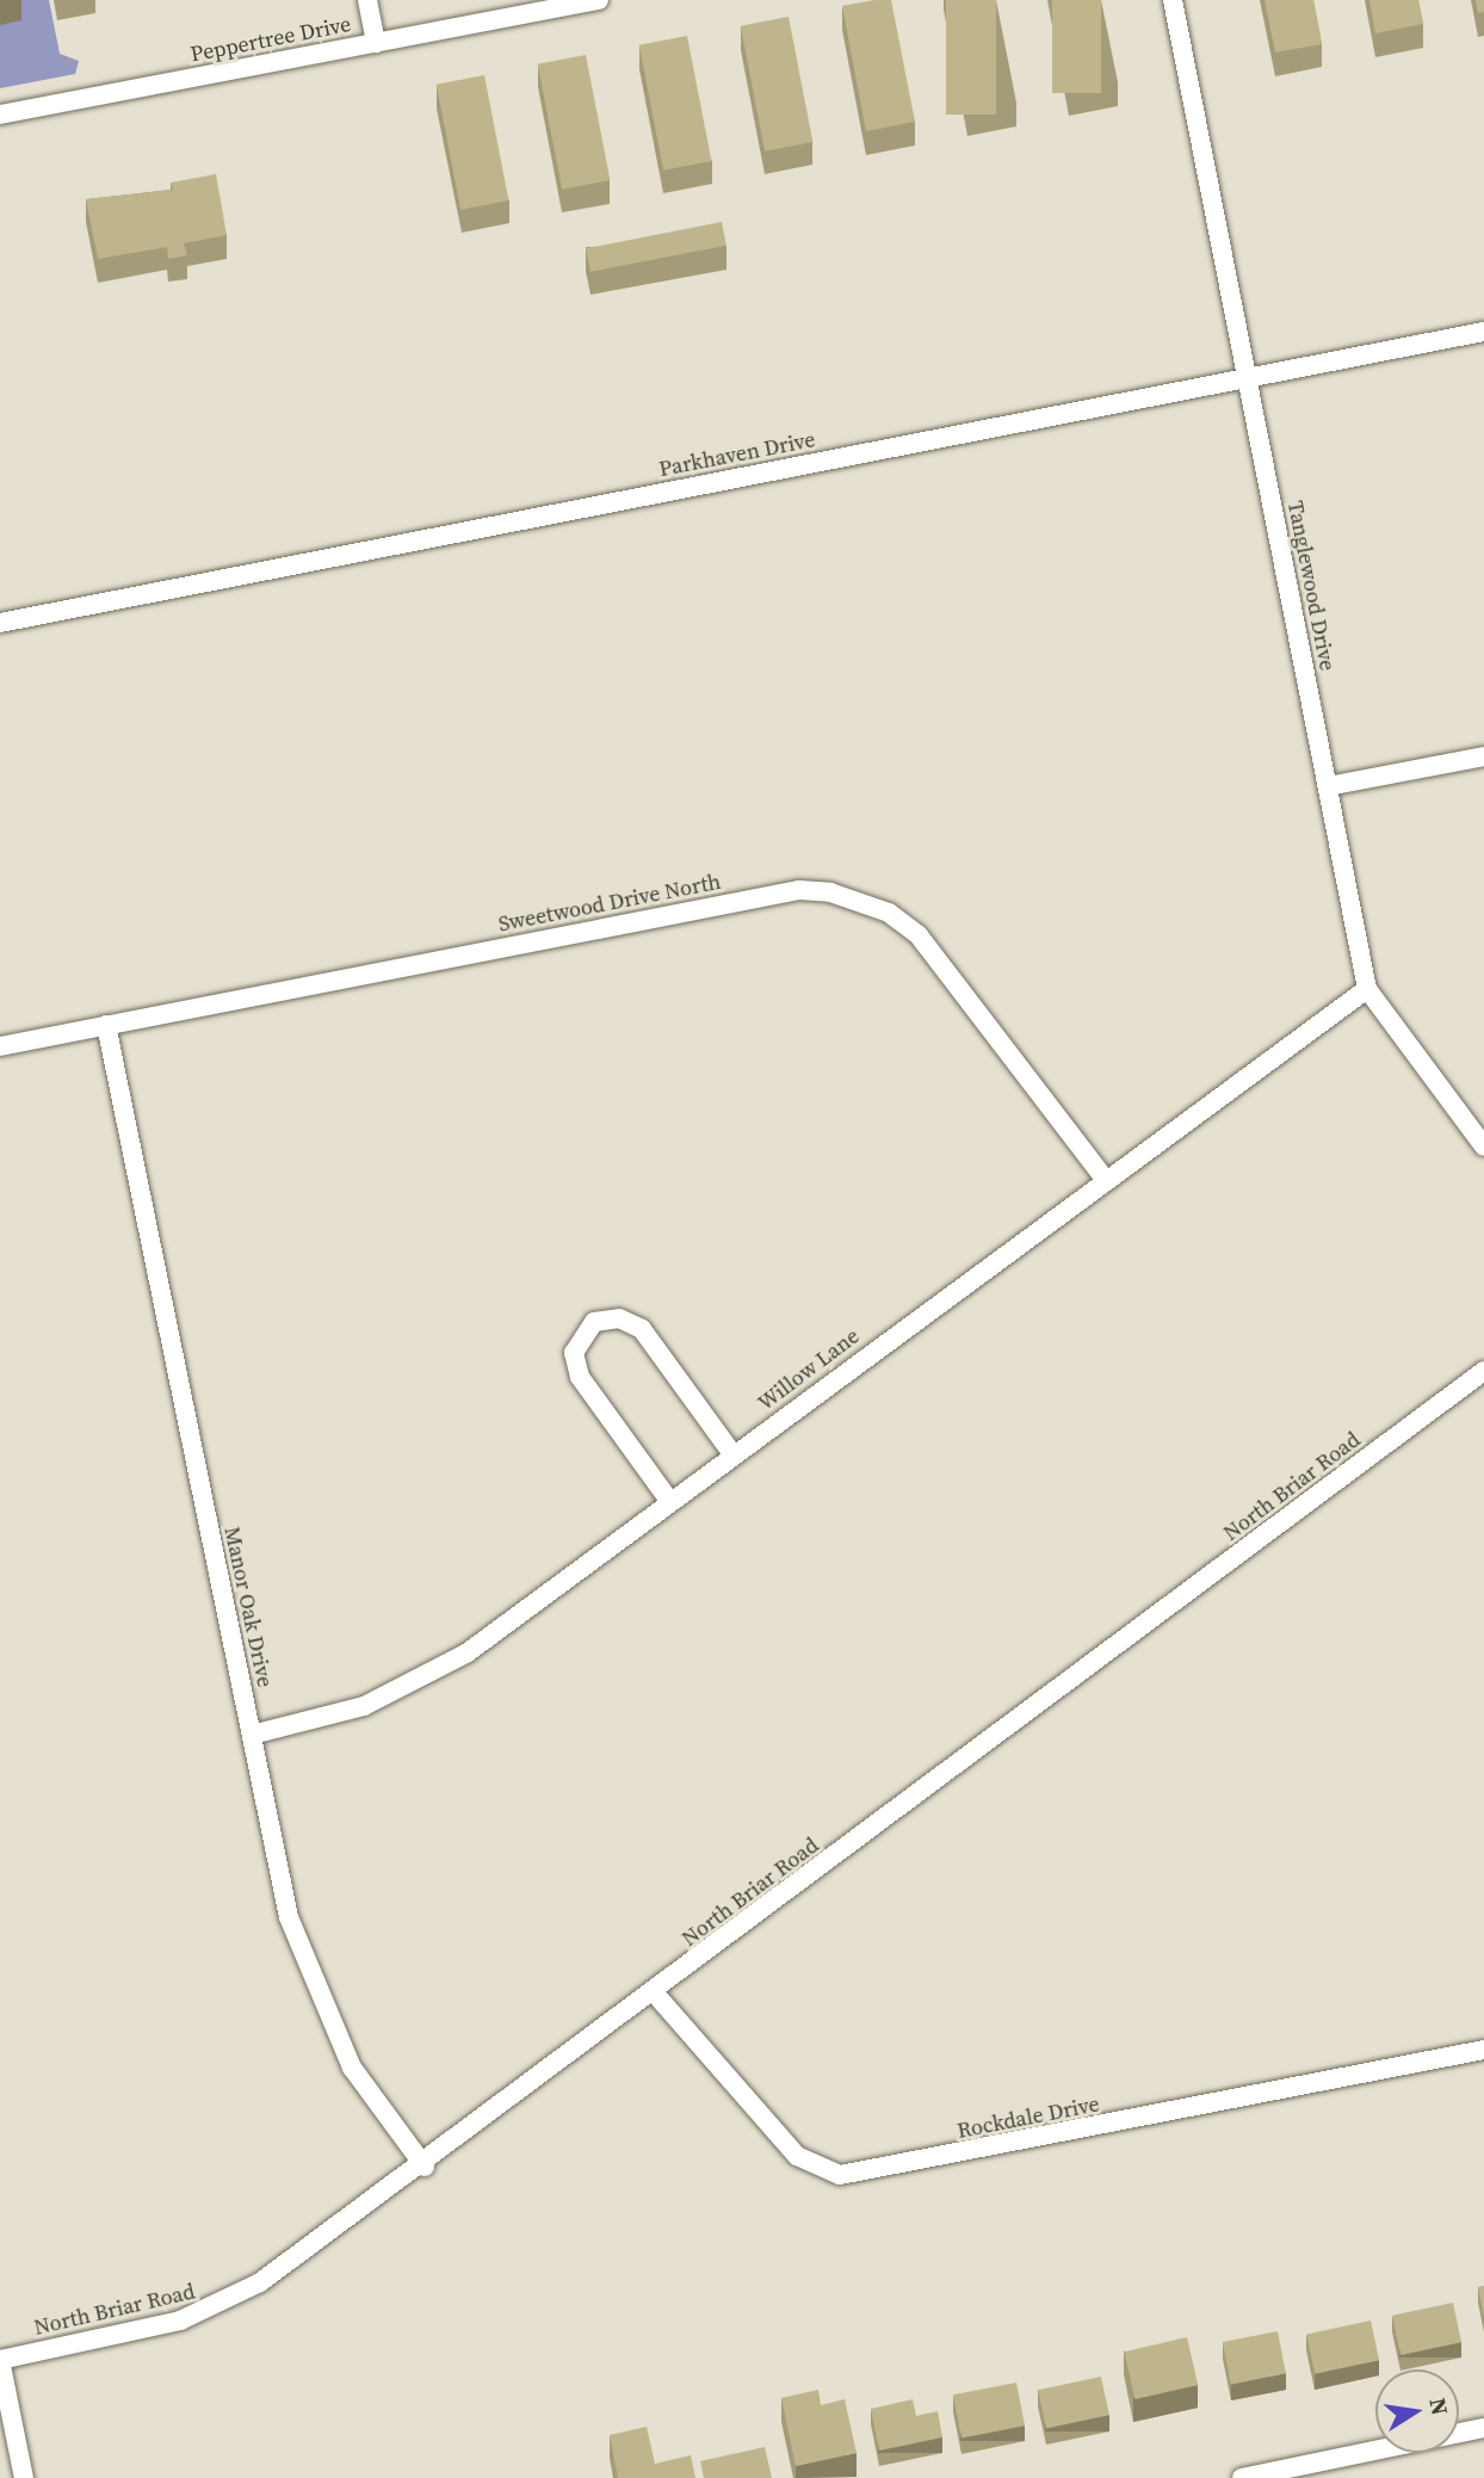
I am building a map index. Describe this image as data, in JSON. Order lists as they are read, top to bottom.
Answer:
{
  "streets": {
    "street": [
      "Peppertree Drive",
      "Parkhaven Drive",
      "Tanglewood Drive",
      "Sweetwood Drive North",
      "Willow Lane",
      "North Briar Road",
      "Manor Oak Drive",
      "Rockdale Drive"
    ]
  },
  "crossings": [
    ["Parkhaven Drive", "Tanglewood Drive"],
    ["Tanglewood Drive", "Willow Lane"],
    ["Sweetwood Drive North", "Willow Lane"],
    ["Sweetwood Drive North", "Manor Oak Drive"],
    ["Willow Lane", "Manor Oak Drive"],
    ["North Briar Road", "Manor Oak Drive"],
    ["North Briar Road", "Rockdale Drive"]
  ],
  "north": "right"
}
